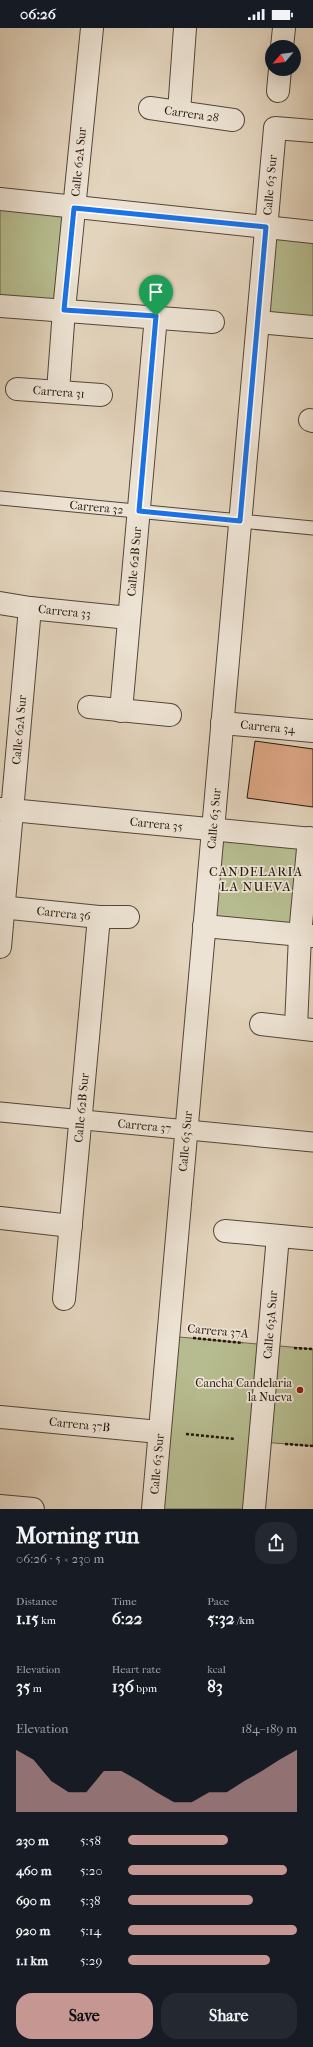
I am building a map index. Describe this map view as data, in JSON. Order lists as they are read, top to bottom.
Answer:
{
  "streets": {
    "street": [
      "Carrera 28",
      "Calle 62A Sur",
      "Calle 63 Sur",
      "Carrera 31",
      "Calle 62B Sur",
      "Carrera 33",
      "Carrera 34",
      "Carrera 35",
      "Carrera 36",
      "Carrera 37",
      "Calle 63A Sur",
      "Carrera 37B"
    ],
    "lane": ["Carrera 32"],
    "path": ["Carrera 37A"]
  },
  "crossings": [
    ["Calle 62A Sur", "Carrera 31"],
    ["Calle 62A Sur", "Carrera 33"],
    ["Calle 62A Sur", "Carrera 35"],
    ["Calle 62A Sur", "Carrera 36"],
    ["Calle 63 Sur", "Carrera 32"],
    ["Calle 63 Sur", "Carrera 34"],
    ["Calle 63 Sur", "Carrera 35"],
    ["Calle 63 Sur", "Carrera 37"],
    ["Calle 63 Sur", "Carrera 37A"],
    ["Calle 63 Sur", "Carrera 37B"],
    ["Carrera 32", "Calle 62B Sur"],
    ["Calle 62B Sur", "Carrera 33"],
    ["Calle 62B Sur", "Carrera 36"],
    ["Calle 62B Sur", "Carrera 37"],
    ["Calle 63A Sur", "Carrera 37A"]
  ],
  "districts": ["CANDELARIA LA NUEVA"],
  "places": ["Cancha Candelaria la Nueva"],
  "north": "bottom left",
  "page": {
    "status": "06:26",
    "heading": ["Morning run", "06:26 · 5 × 230 m"],
    "stats": [
      ["Distance", "1.15 km"],
      ["Time", "6:22"],
      ["Pace", "5:32 /km"],
      ["Elevation", "35 m"],
      ["Heart rate", "136 bpm"],
      ["kcal", "83"]
    ],
    "chart": ["Elevation", "184–189 m"],
    "list": [
      {
        "name": "230 m",
        "note": "5:58"
      },
      {
        "name": "460 m",
        "note": "5:20"
      },
      {
        "name": "690 m",
        "note": "5:38"
      },
      {
        "name": "920 m",
        "note": "5:14"
      },
      {
        "name": "1.1 km",
        "note": "5:29"
      }
    ],
    "buttons": ["Save", "Share"]
  }
}
